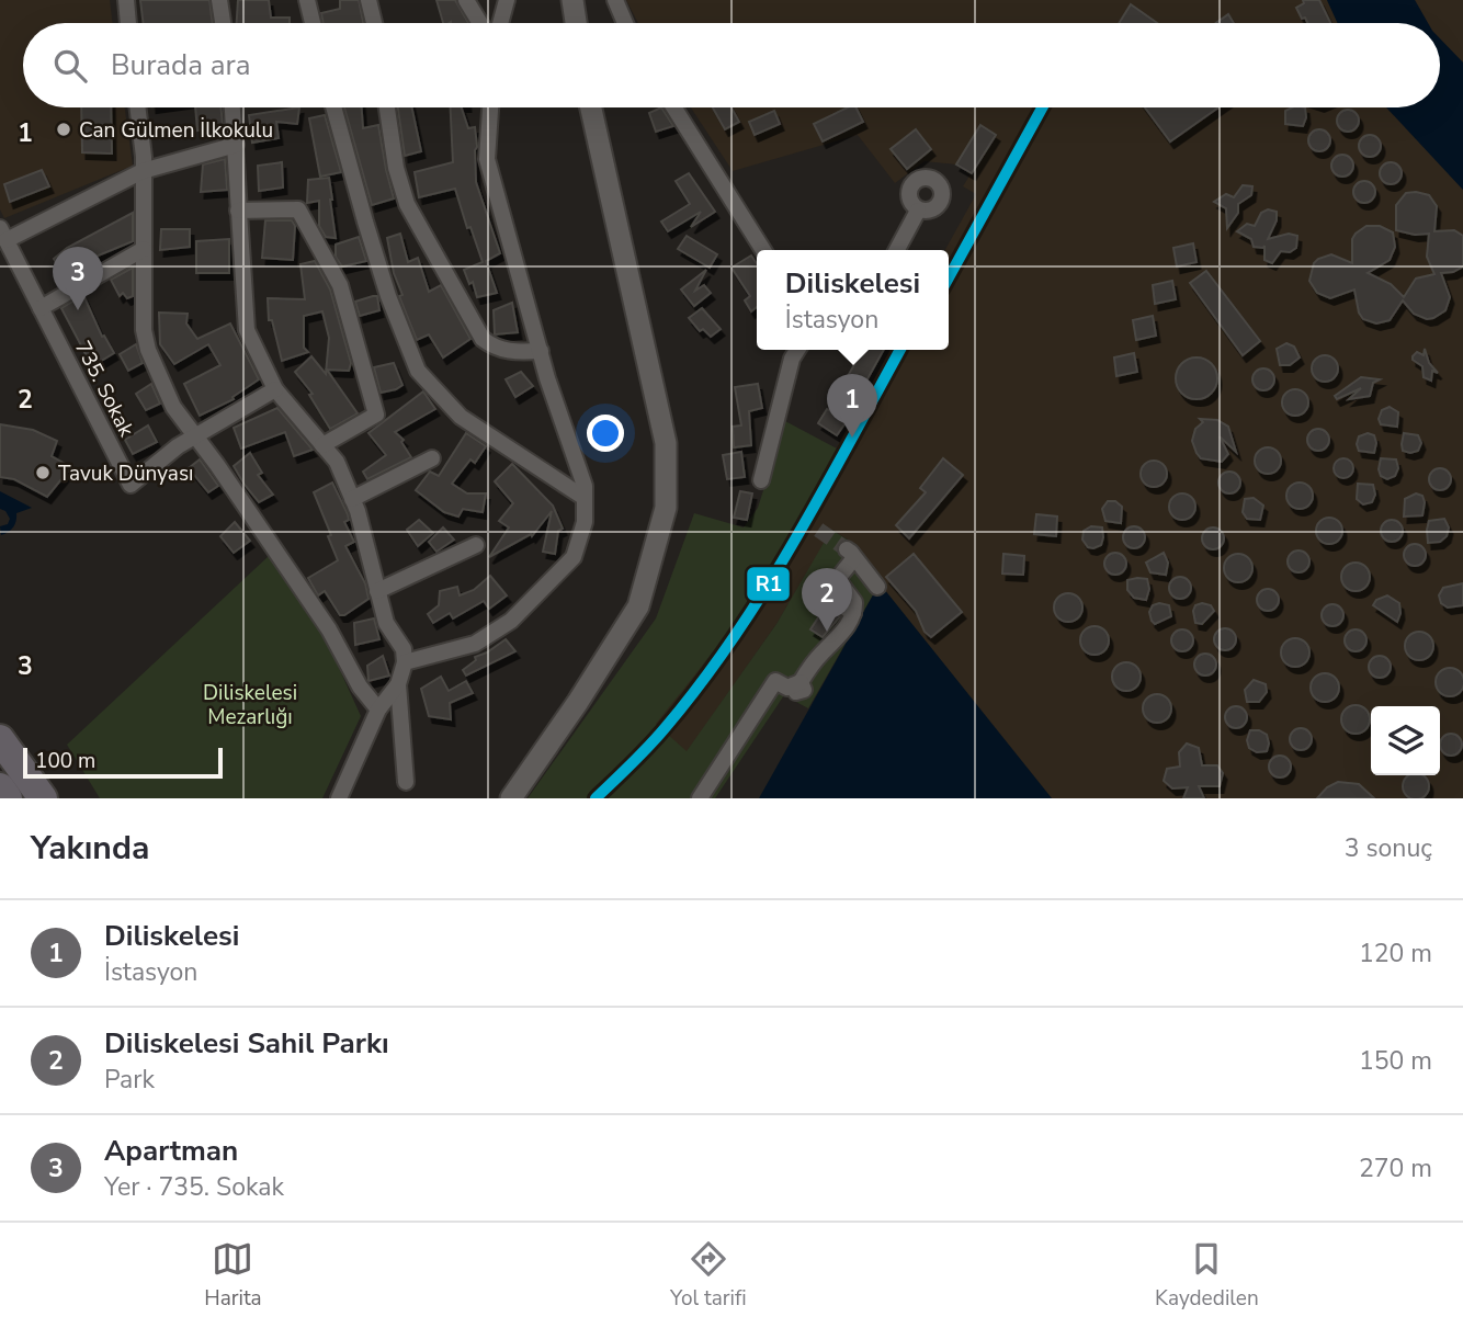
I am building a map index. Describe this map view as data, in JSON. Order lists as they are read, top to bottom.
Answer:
{
  "streets": {
    "street": ["735. Sokak"]
  },
  "parks": ["Diliskelesi Mezarlığı"],
  "places": ["Can Gülmen İlkokulu", "Tavuk Dünyası"],
  "lines": ["transit line R1"],
  "scale_bar": "100 m",
  "page": {
    "search": "Burada ara",
    "pins": ["3", "1", "2"],
    "popup": ["Diliskelesi", "İstasyon"],
    "scale": "100 m",
    "heading": ["Yakında", "3 sonuç"],
    "list": [
      {
        "mark": "1",
        "name": "Diliskelesi",
        "note": "İstasyon",
        "value": "120 m"
      },
      {
        "mark": "2",
        "name": "Diliskelesi Sahil Parkı",
        "note": "Park",
        "value": "150 m"
      },
      {
        "mark": "3",
        "name": "Apartman",
        "note": "Yer · 735. Sokak",
        "value": "270 m"
      }
    ],
    "nav": ["Harita", "Yol tarifi", "Kaydedilen"]
  },
  "grid": {
    "rows": ["1", "2", "3"]
  }
}
